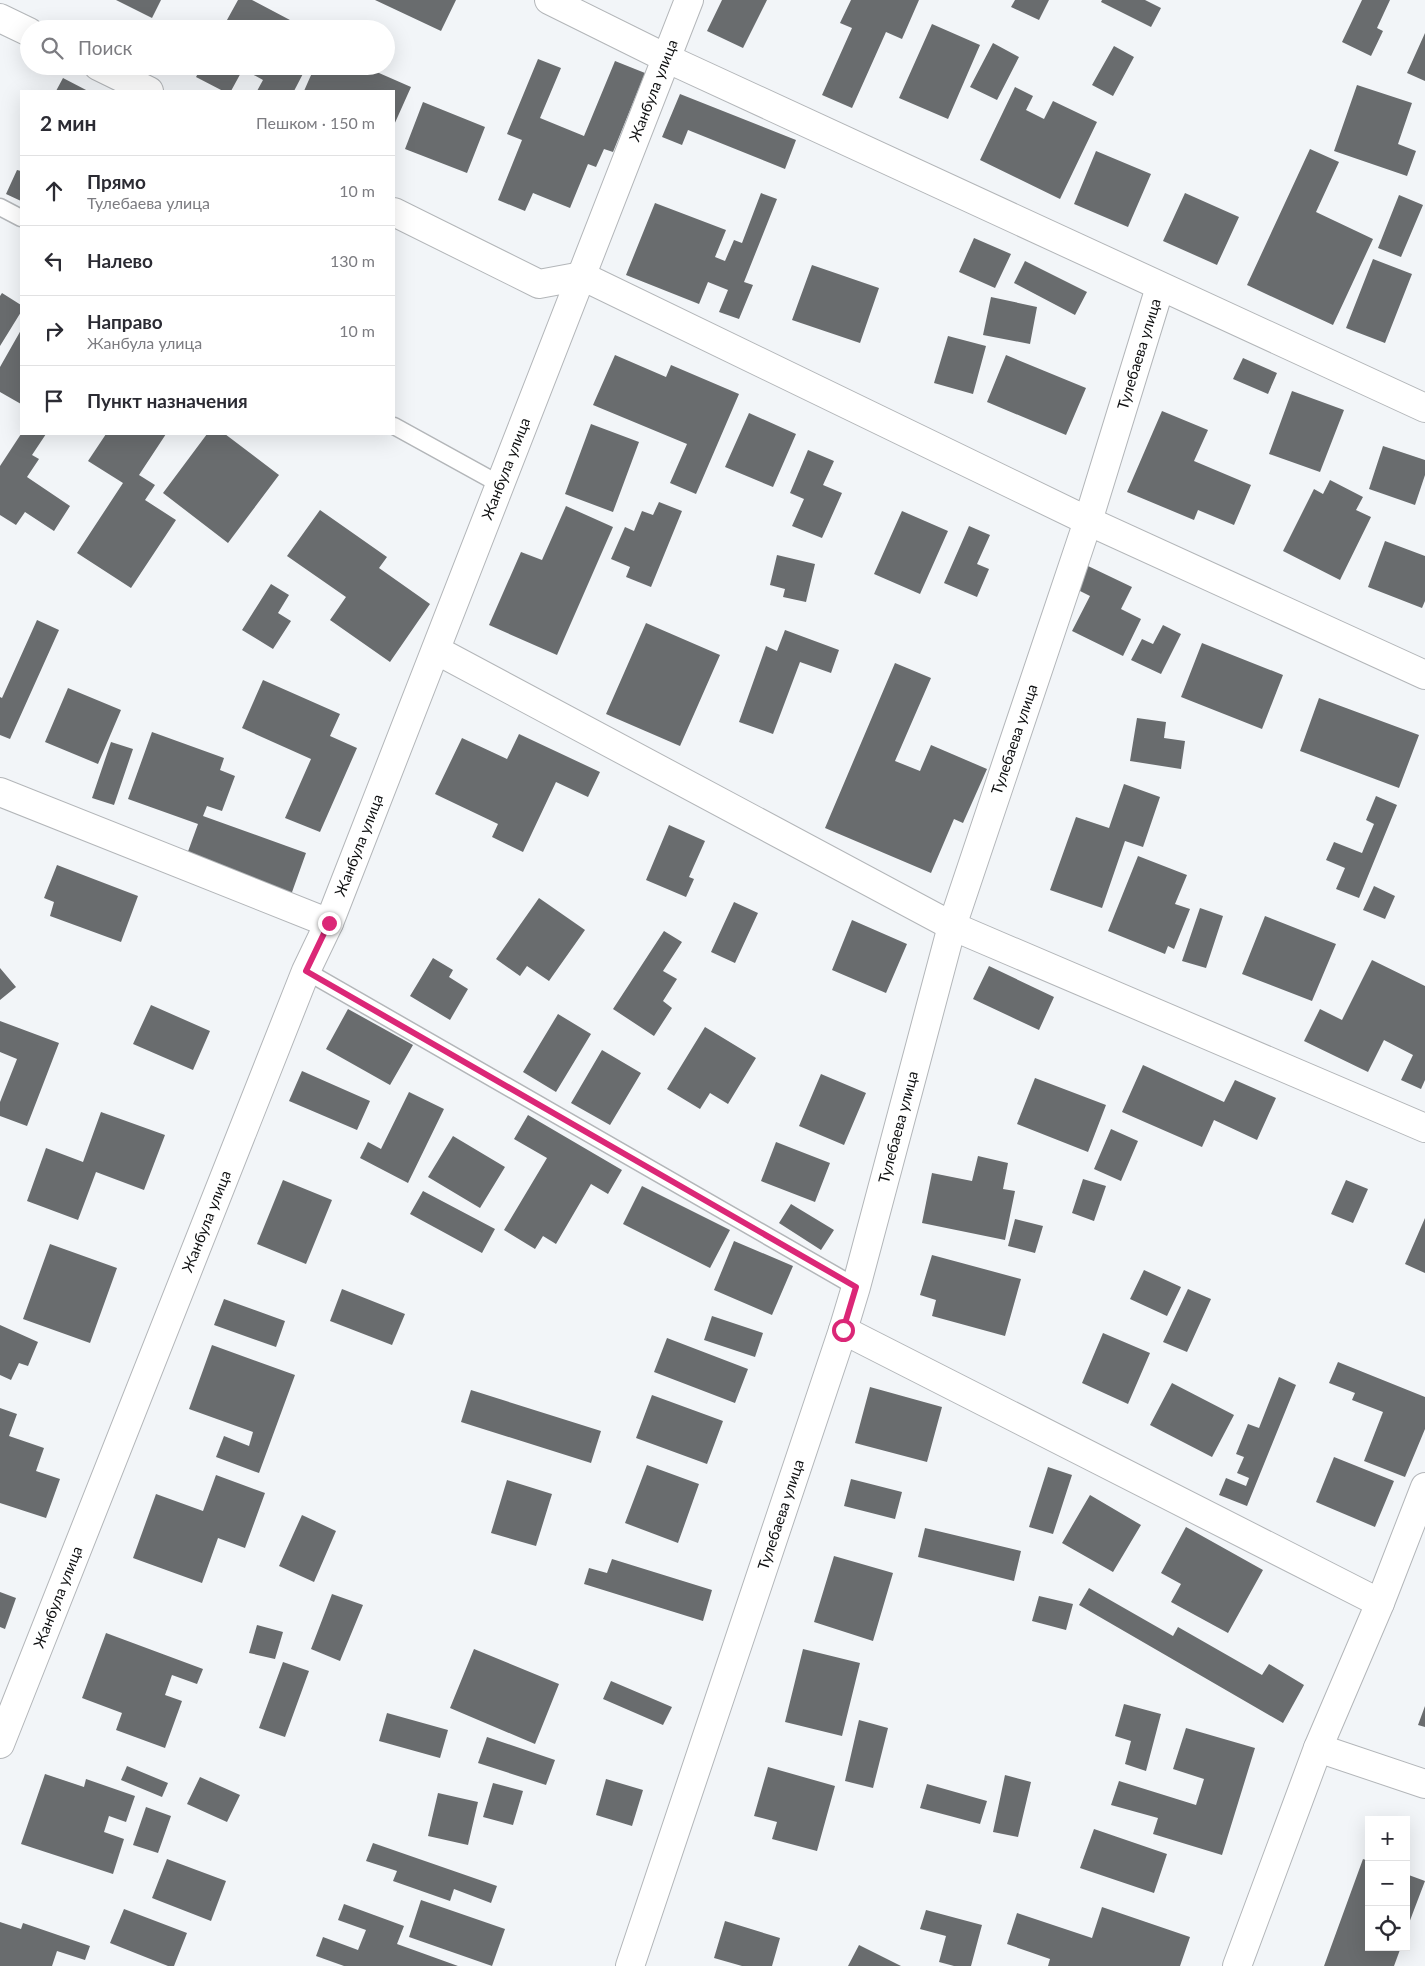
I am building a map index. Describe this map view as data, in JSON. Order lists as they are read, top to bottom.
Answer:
{
  "streets": {
    "street": ["Жанбула улица", "Тулебаева улица"]
  },
  "page": {
    "search": "Поиск",
    "heading": ["2 мин", "Пешком · 150 m"],
    "list": [
      ["Прямо", "Тулебаева улица", "10 m"],
      ["Налево", "130 m"],
      ["Направо", "Жанбула улица", "10 m"],
      "Пункт назначения"
    ],
    "map_buttons": ["+", "−"]
  }
}
